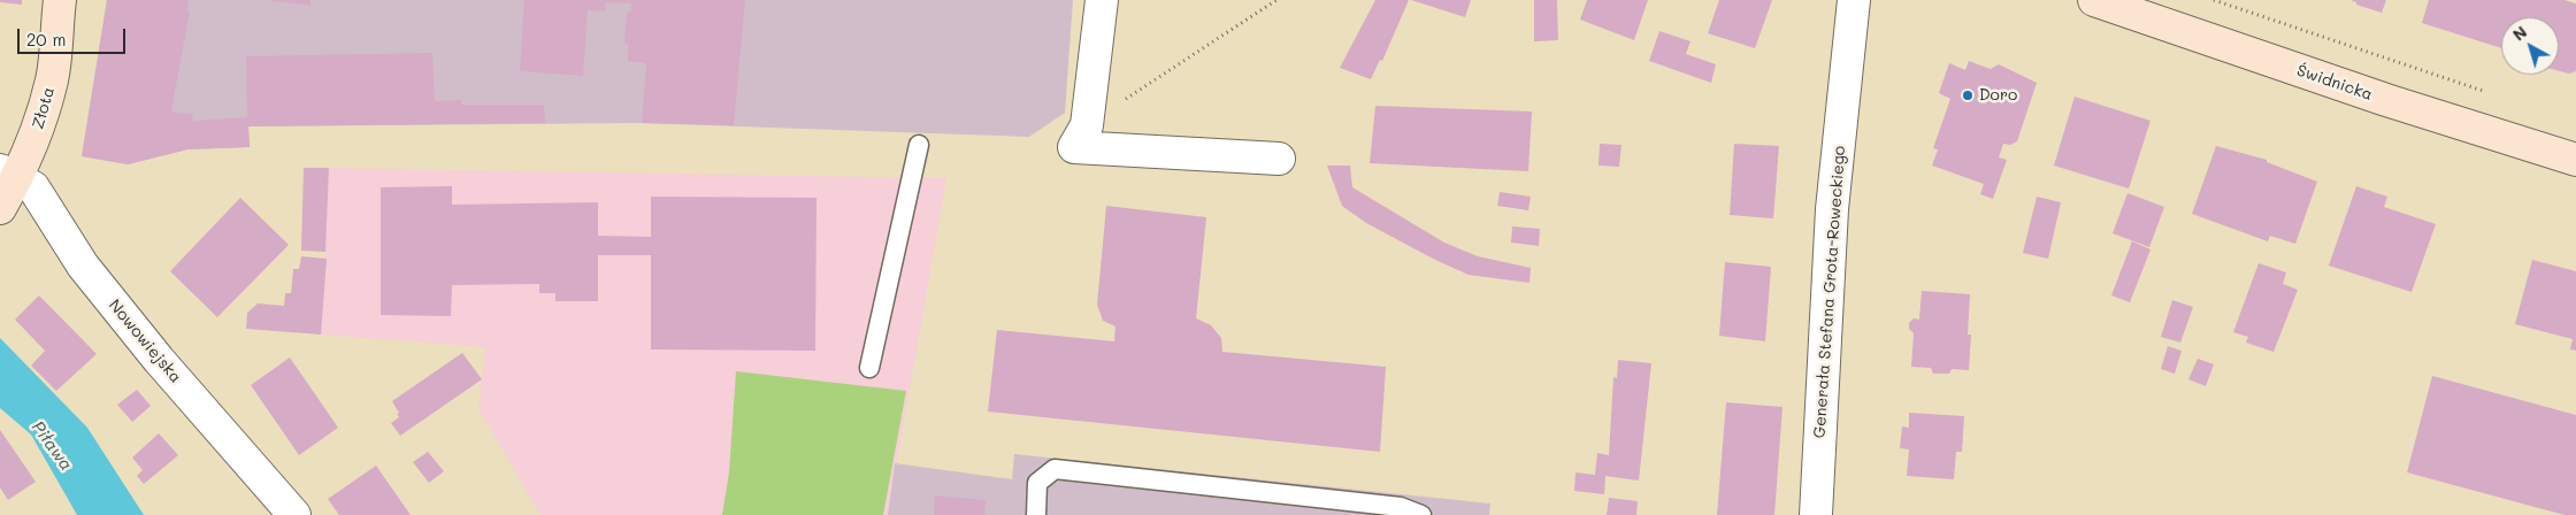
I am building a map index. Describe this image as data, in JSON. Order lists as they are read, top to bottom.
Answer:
{
  "streets": {
    "street": [
      "Świdnicka",
      "Złota",
      "Generała Stefana Grota-Roweckiego",
      "Nowowiejska"
    ]
  },
  "crossings": [
    ["Złota", "Nowowiejska"]
  ],
  "water": ["Piława"],
  "places": ["Doro"],
  "scale_bar": "20 m",
  "north": "top left"
}
